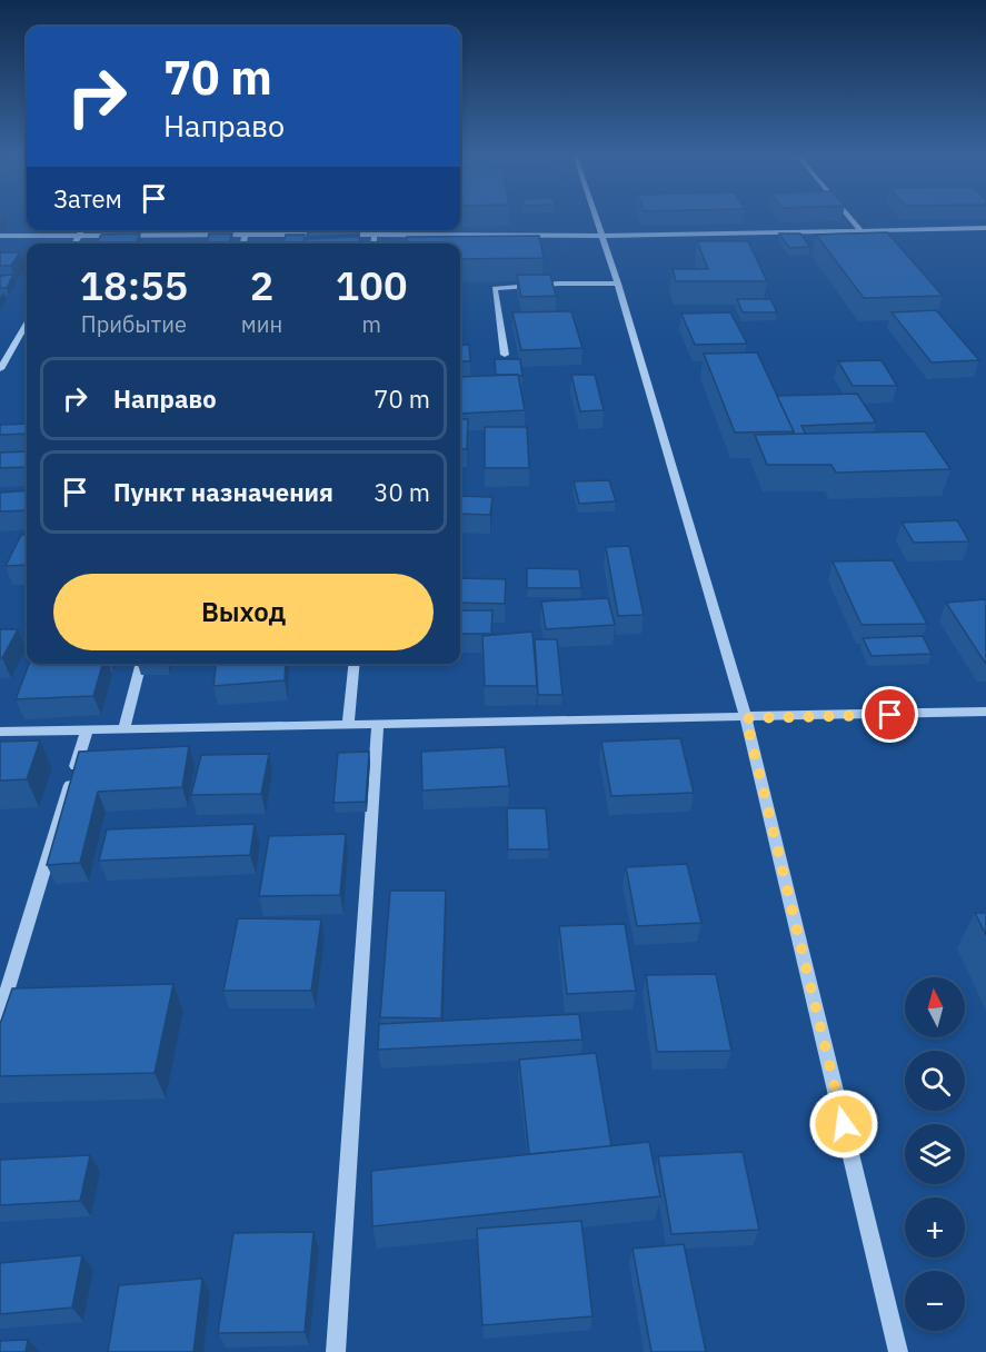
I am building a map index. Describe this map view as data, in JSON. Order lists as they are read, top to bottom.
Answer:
{
  "north": "top",
  "page": {
    "turn": ["70 m", "Направо"],
    "then": "Затем",
    "eta": [
      "18:55",
      "Прибытие",
      "2",
      "мин",
      "100",
      "m"
    ],
    "list": [
      {
        "name": "Направо",
        "value": "70 m"
      },
      {
        "name": "Пункт назначения",
        "value": "30 m"
      }
    ],
    "buttons": "Выход",
    "map_buttons": ["+", "−"]
  }
}
